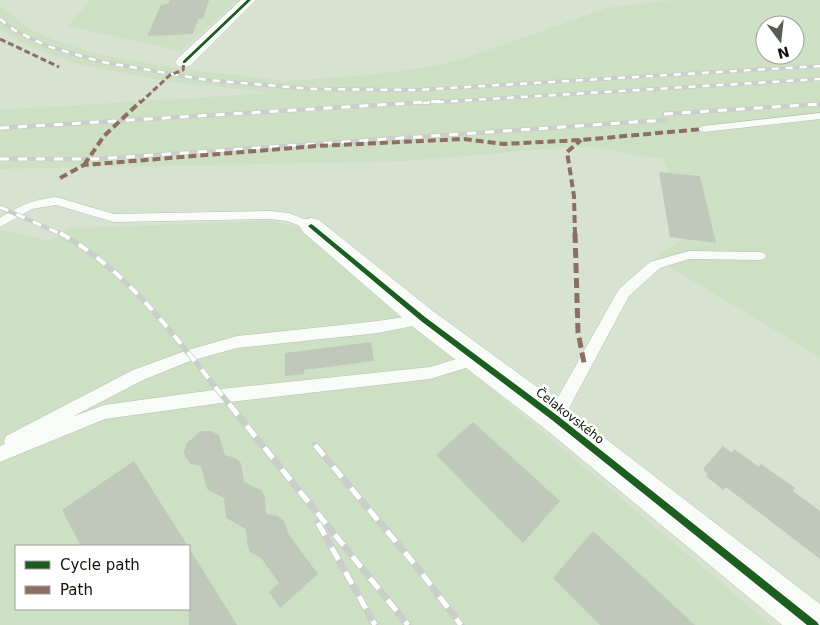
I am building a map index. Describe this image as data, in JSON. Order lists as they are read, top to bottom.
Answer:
{
  "streets": {
    "street": ["Čelakovského"]
  },
  "legend": ["Cycle path", "Path"],
  "north": "bottom"
}
